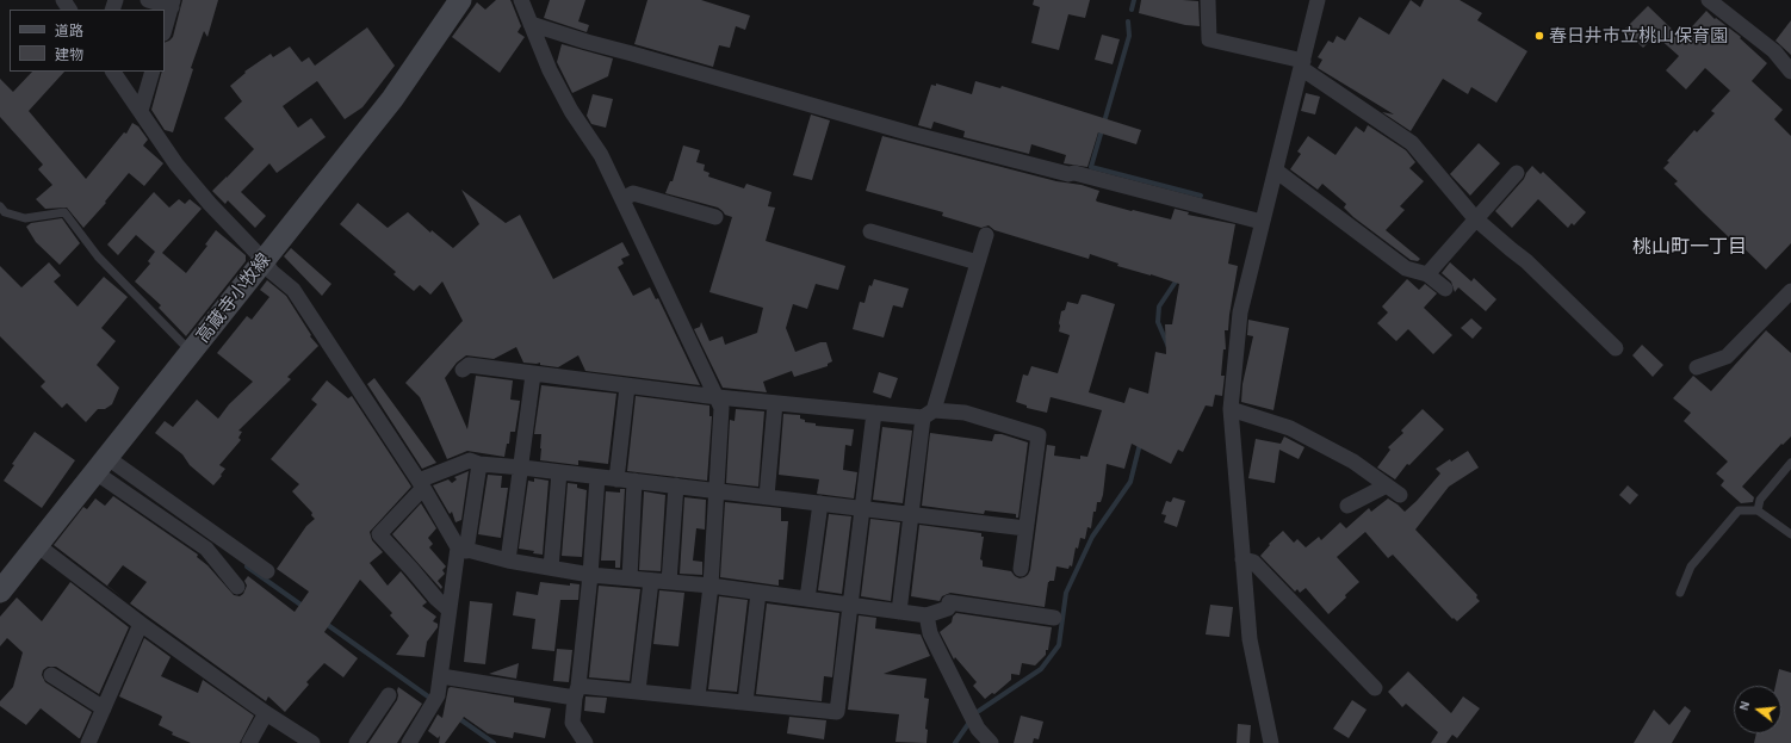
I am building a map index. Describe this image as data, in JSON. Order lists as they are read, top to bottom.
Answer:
{
  "streets": {
    "main road": ["高蔵寺小牧線"]
  },
  "districts": ["桃山町一丁目"],
  "places": ["春日井市立桃山保育園"],
  "legend": ["道路", "建物"],
  "north": "left"
}
